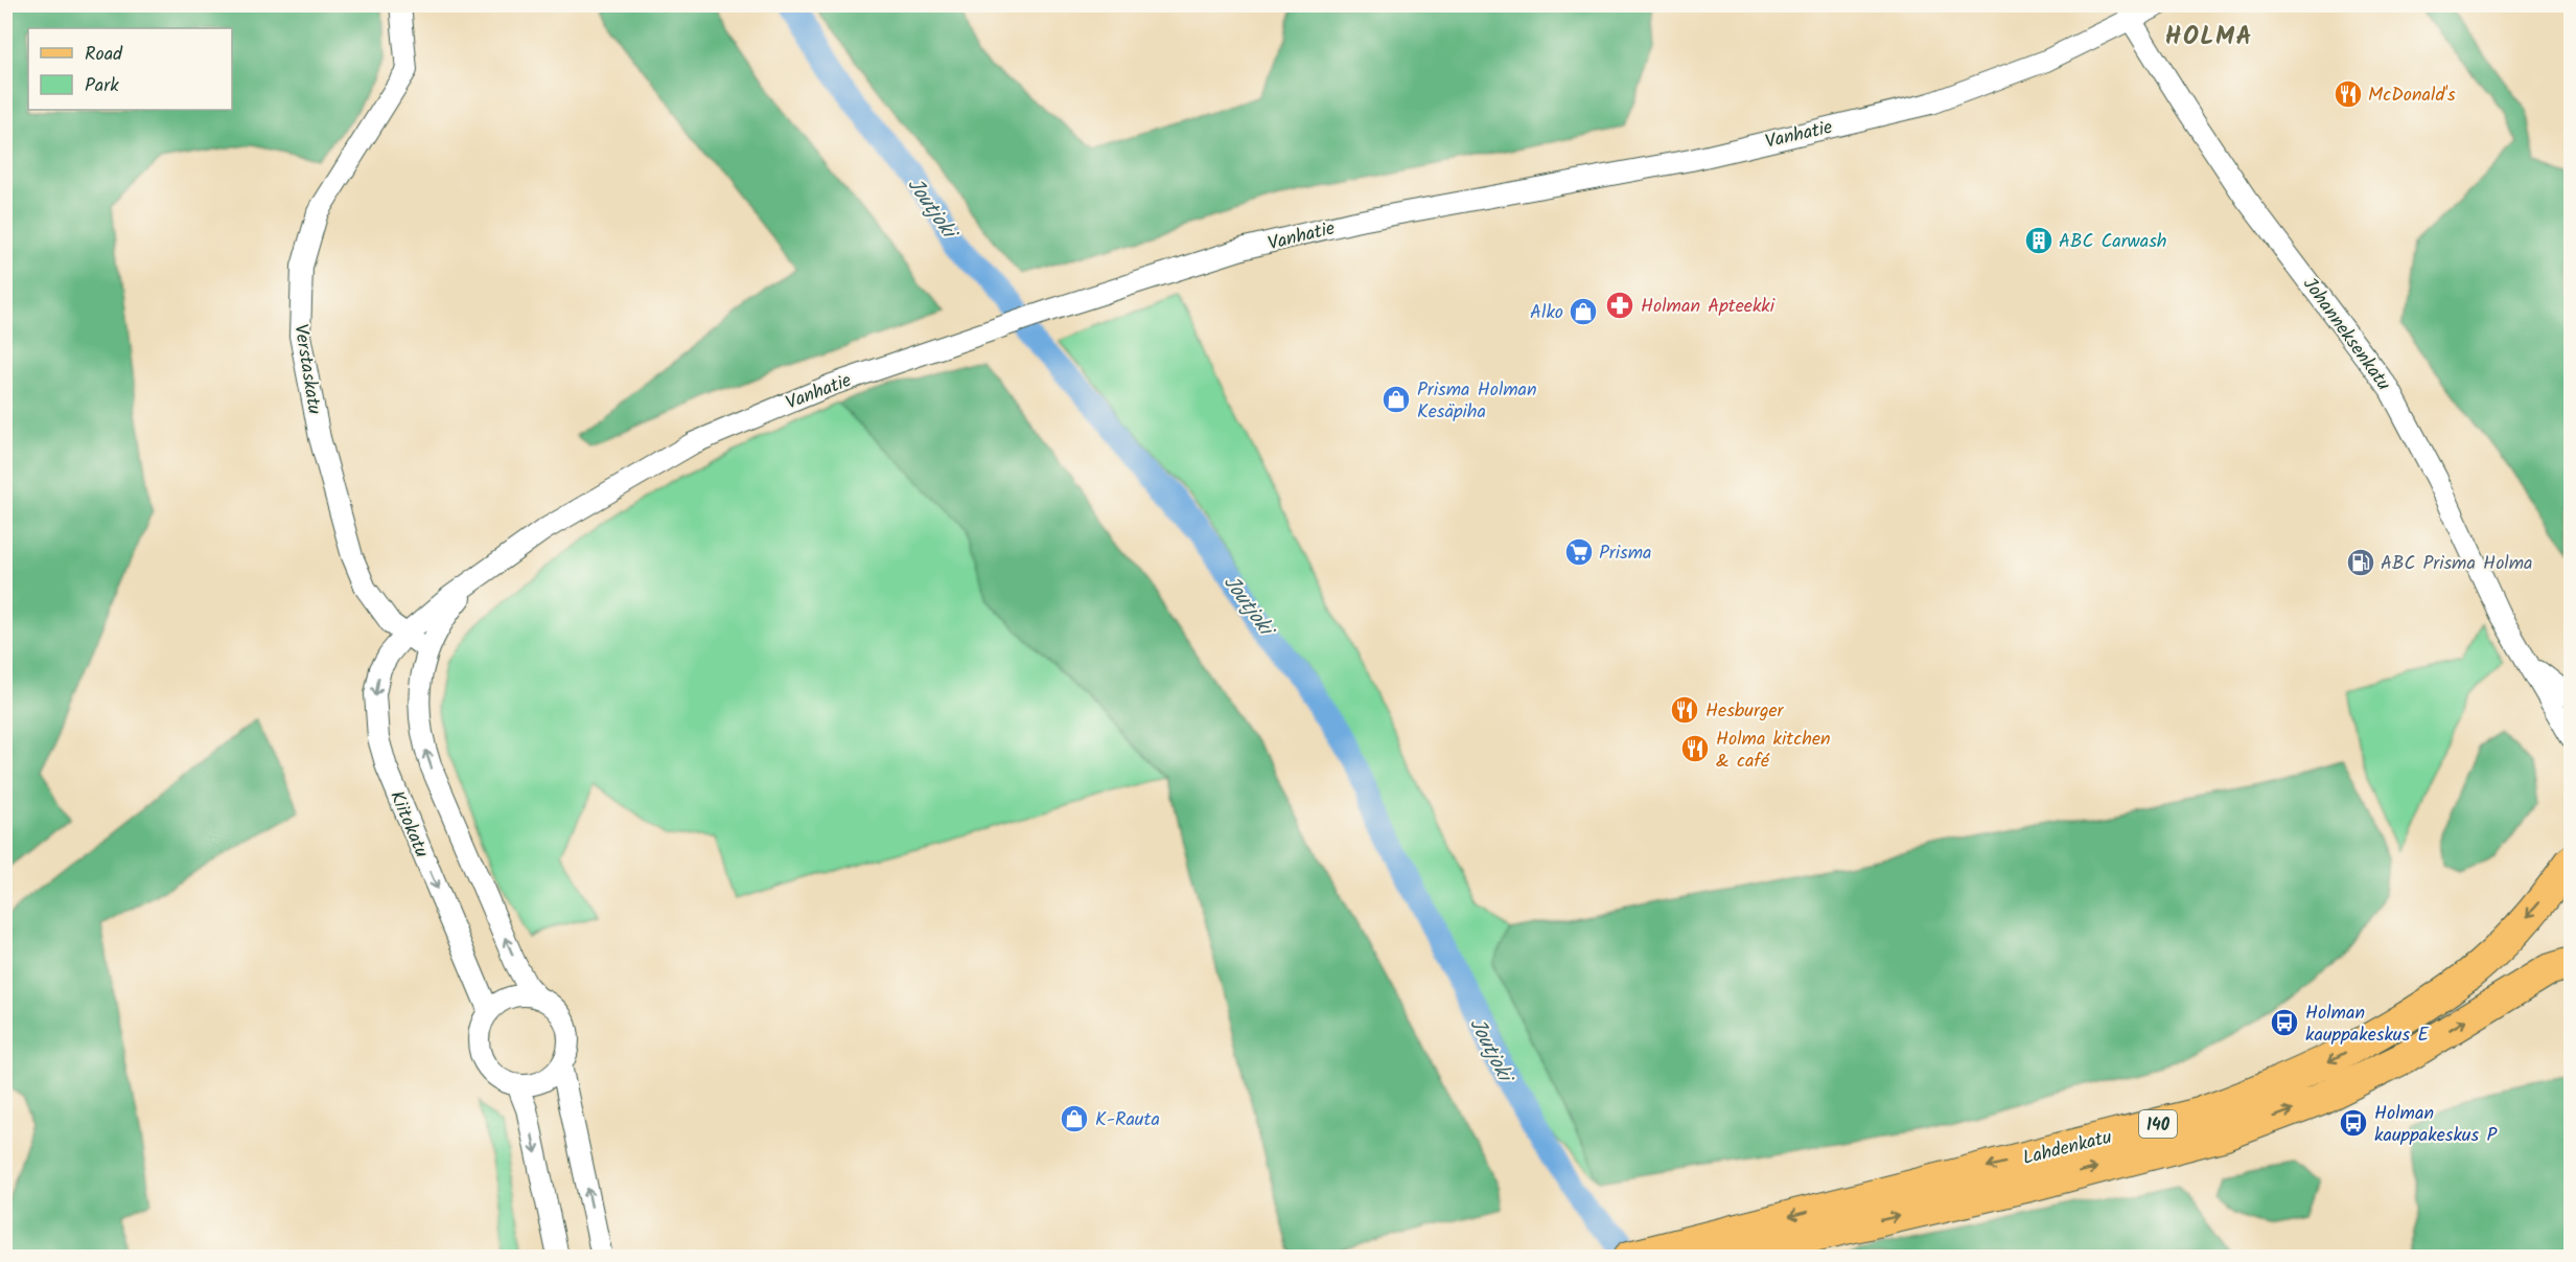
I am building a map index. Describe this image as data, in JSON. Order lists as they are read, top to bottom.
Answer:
{
  "streets": {
    "main road": ["140", "Lahdenkatu"],
    "street": [
      "Vanhatie",
      "Johanneksenkatu",
      "Verstaskatu",
      "Kiitokatu"
    ]
  },
  "crossings": [
    ["Vanhatie", "Johanneksenkatu"],
    ["Vanhatie", "Verstaskatu"],
    ["Vanhatie", "Kiitokatu"],
    ["Verstaskatu", "Kiitokatu"]
  ],
  "districts": ["HOLMA"],
  "water": ["Joutjoki"],
  "places": {
    "restaurant": ["McDonald's", "Hesburger", "Holma kitchen & café"],
    "building": ["ABC Carwash"],
    "pharmacy": ["Holman Apteekki"],
    "shop": ["Alko", "Prisma Holman Kesäpiha", "K-Rauta"],
    "supermarket": ["Prisma"],
    "fuel station": ["ABC Prisma Holma"],
    "bus stop": ["Holman kauppakeskus E", "Holman kauppakeskus P"]
  },
  "legend": ["Road", "Park"]
}
